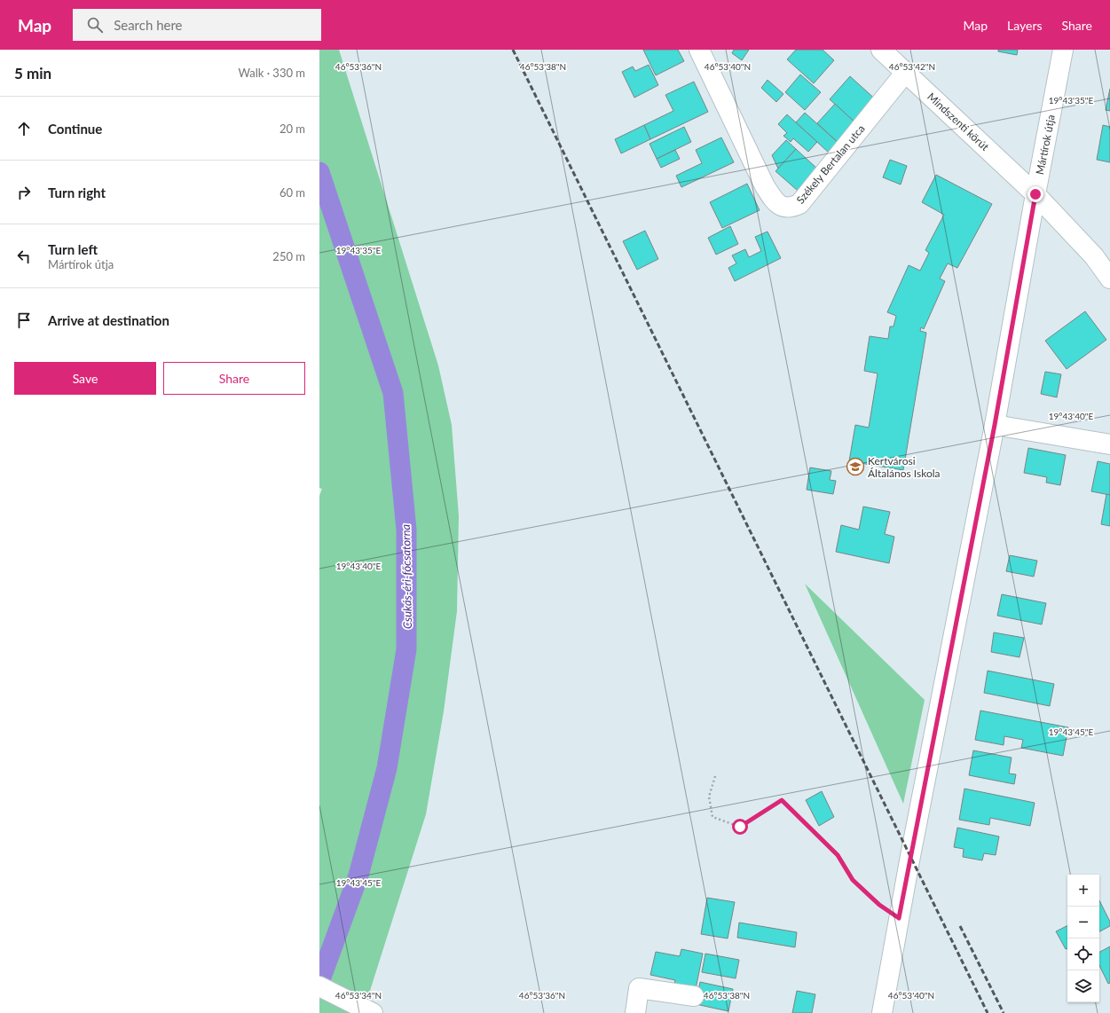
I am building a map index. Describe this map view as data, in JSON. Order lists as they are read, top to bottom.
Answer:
{
  "streets": {
    "street": ["Mindszenti körút", "Mártírok útja", "Székely Bertalan utca"]
  },
  "crossings": [
    ["Mindszenti körút", "Mártírok útja"],
    ["Mindszenti körút", "Székely Bertalan utca"]
  ],
  "water": ["Csukás-éri-főcsatorna"],
  "places": {
    "school or university": ["Kertvárosi Általános Iskola"]
  },
  "page": {
    "header": "Map",
    "search": "Search here",
    "nav": ["Map", "Layers", "Share"],
    "heading": ["5 min", "Walk · 330 m"],
    "list": [
      ["Continue", "20 m"],
      ["Turn right", "60 m"],
      ["Turn left", "Mártírok útja", "250 m"],
      "Arrive at destination"
    ],
    "buttons": ["Save", "Share"],
    "map_buttons": ["+", "−"]
  },
  "coordinates": [
    "46°53'36\"N",
    "46°53'38\"N",
    "46°53'40\"N",
    "46°53'42\"N",
    "19°43'35\"E",
    "19°43'40\"E",
    "19°43'45\"E",
    "46°53'34\"N"
  ]
}
